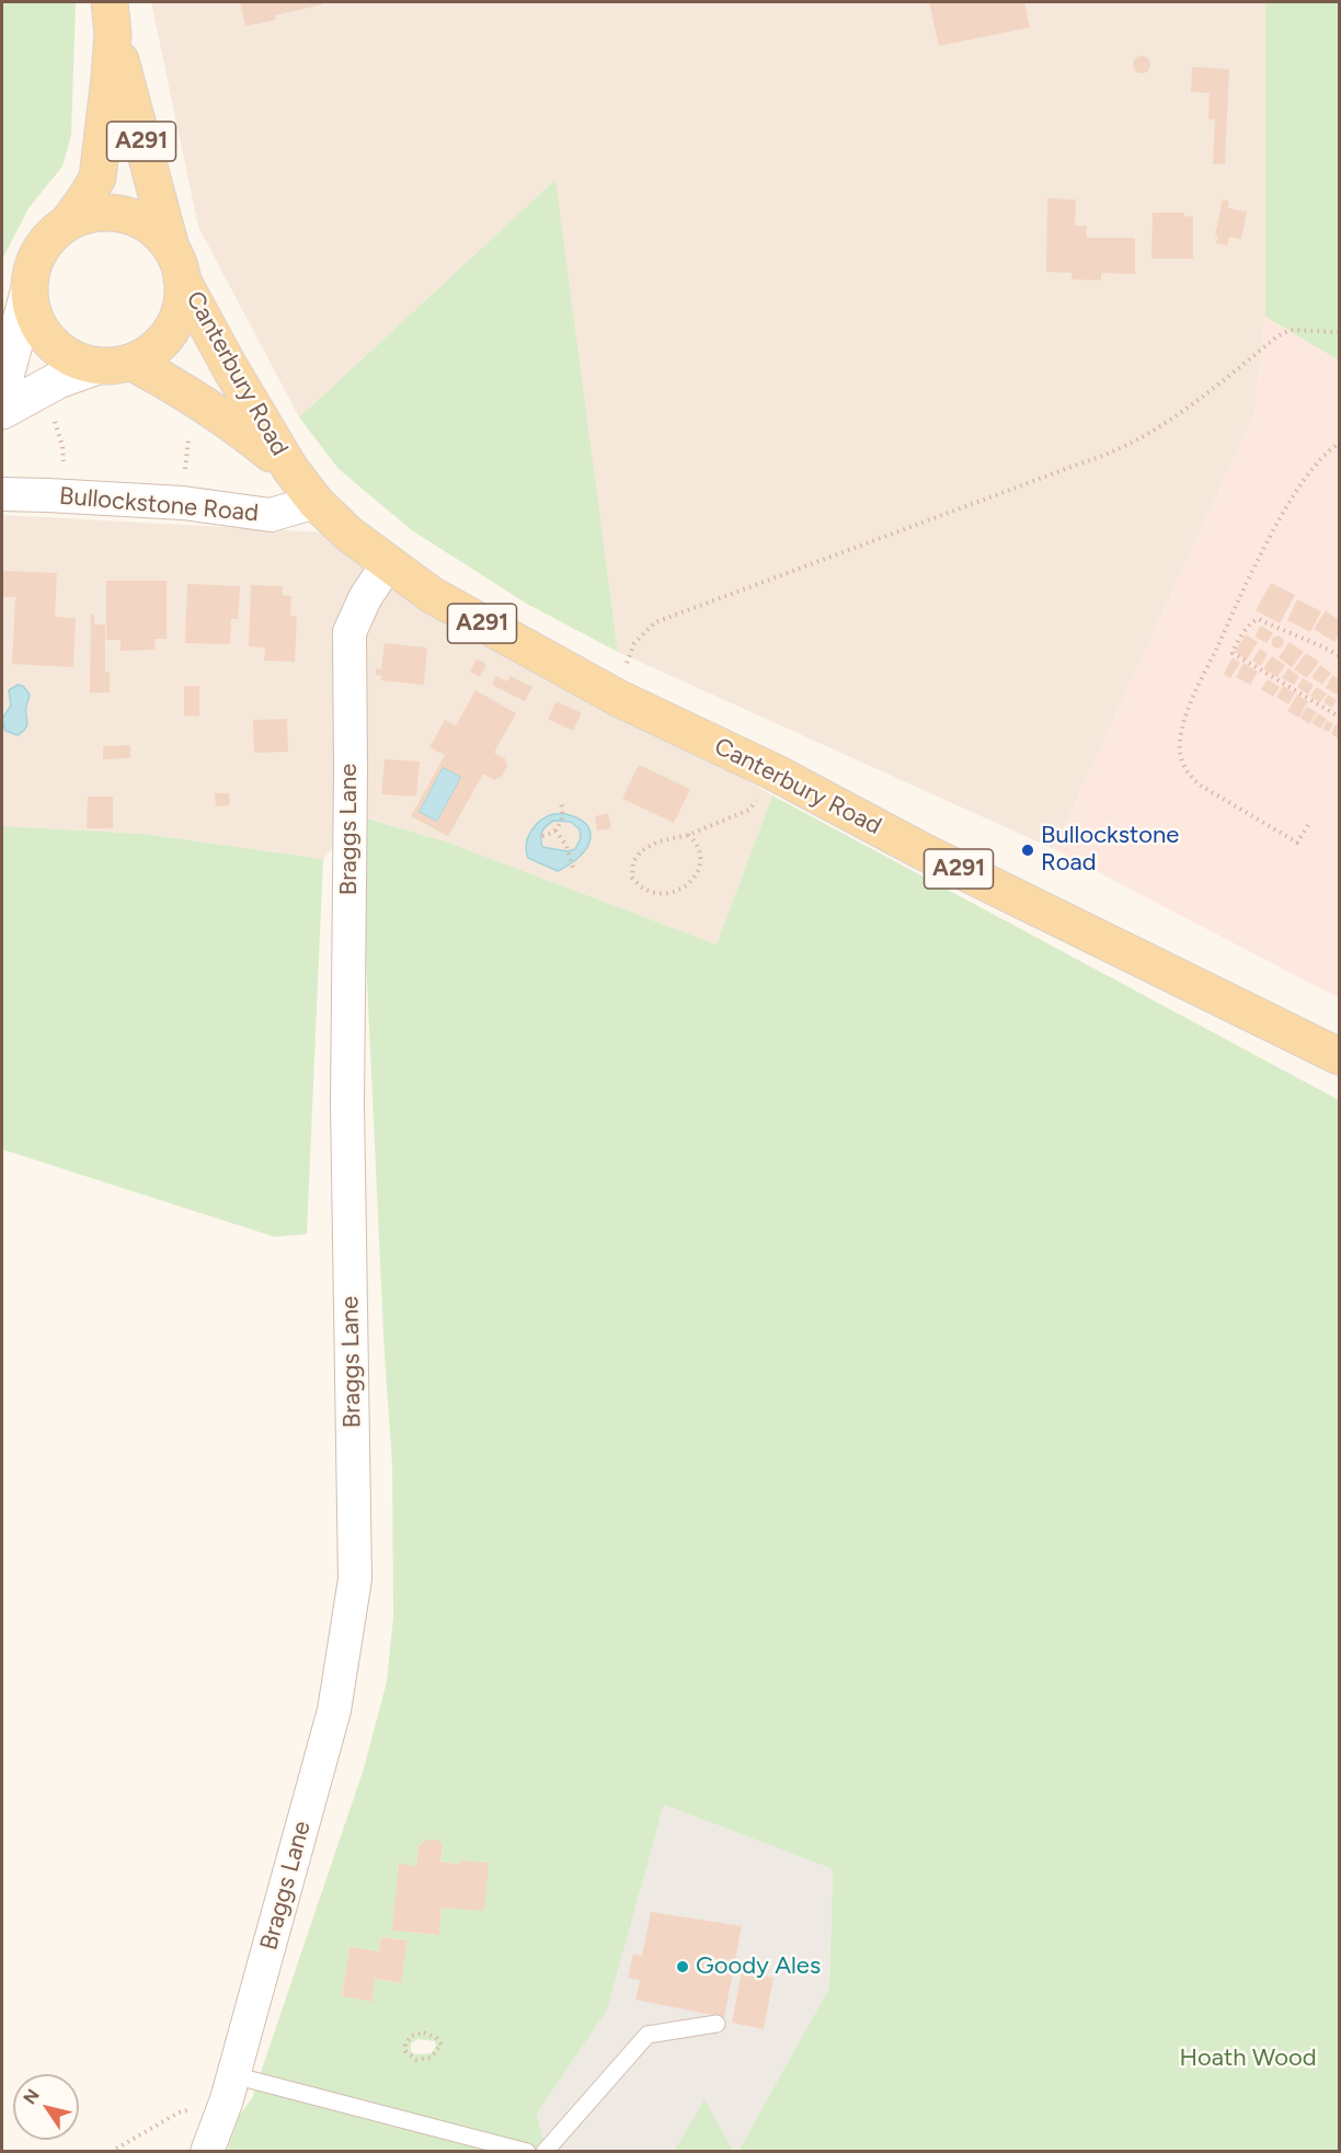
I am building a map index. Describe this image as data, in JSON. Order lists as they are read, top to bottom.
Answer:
{
  "streets": {
    "main road": ["A291", "Canterbury Road"],
    "street": ["Bullockstone Road", "Braggs Lane"]
  },
  "crossings": [
    ["Canterbury Road", "Bullockstone Road"],
    ["Canterbury Road", "Braggs Lane"]
  ],
  "parks": ["Hoath Wood"],
  "places": ["Bullockstone Road", "Goody Ales"],
  "north": "top left"
}
